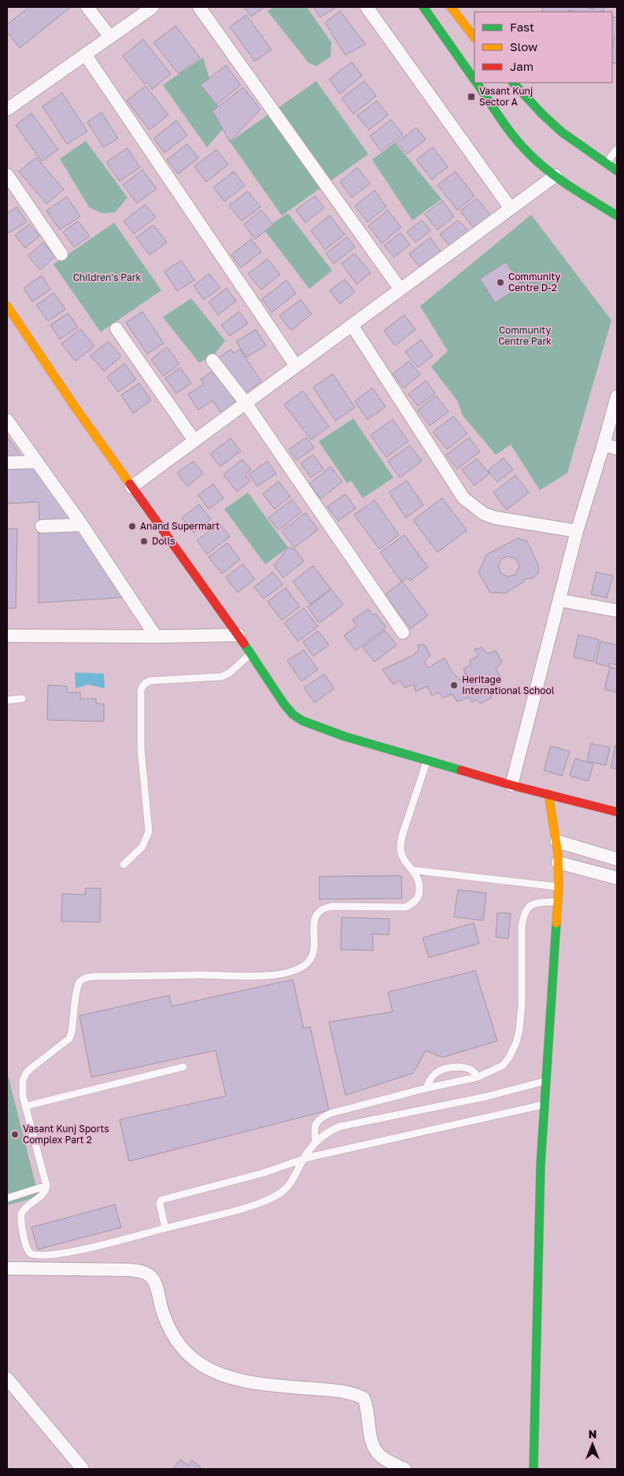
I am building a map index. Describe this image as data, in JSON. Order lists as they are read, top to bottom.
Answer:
{
  "parks": ["Children's Park", "Community Centre Park"],
  "places": {
    "transit": ["Vasant Kunj Sector A"],
    "other": [
      "Community Centre D-2",
      "Anand Supermart",
      "Dolls",
      "Heritage International School",
      "Vasant Kunj Sports Complex Part 2"
    ]
  },
  "legend": ["Fast", "Slow", "Jam"],
  "north": "top"
}
